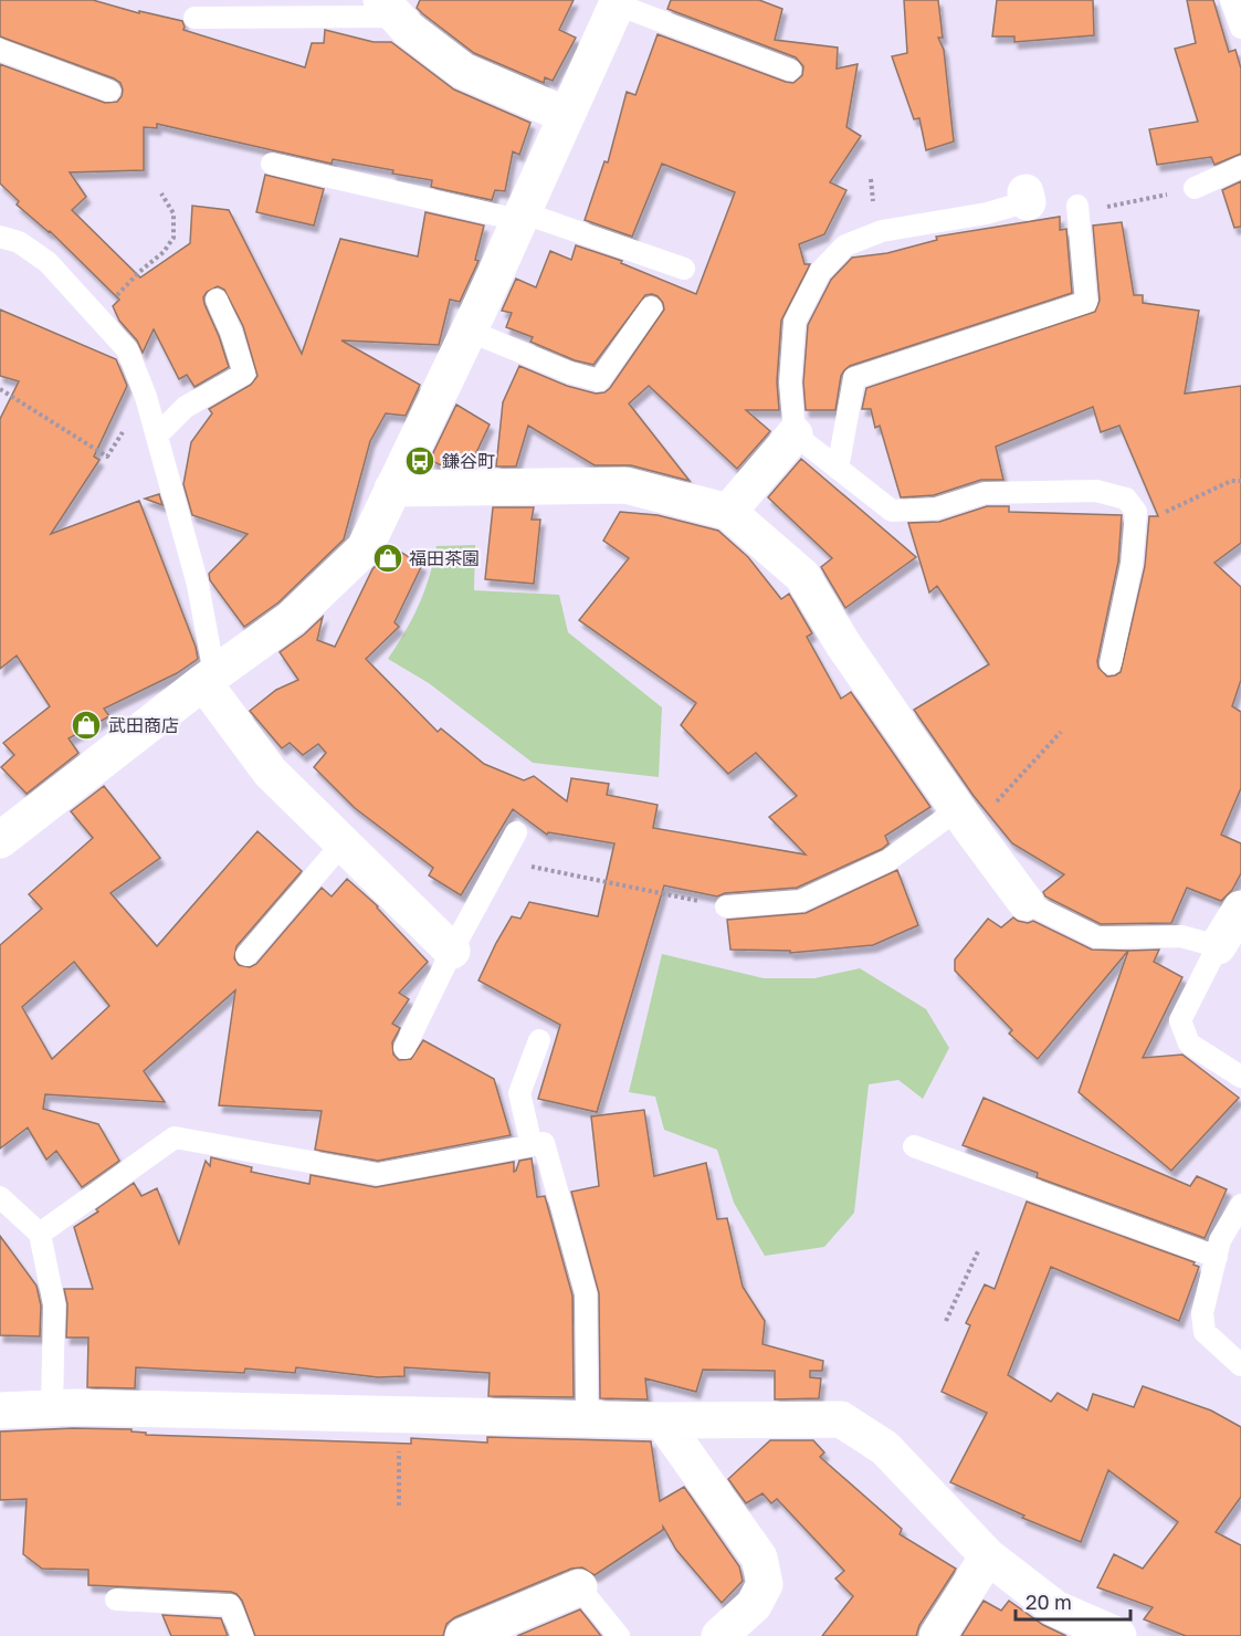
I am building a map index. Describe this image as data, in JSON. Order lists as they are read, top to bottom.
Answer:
{
  "places": {
    "bus stop": ["鎌谷町"],
    "shop": ["福田茶園", "武田商店"]
  },
  "scale_bar": "20 m"
}
